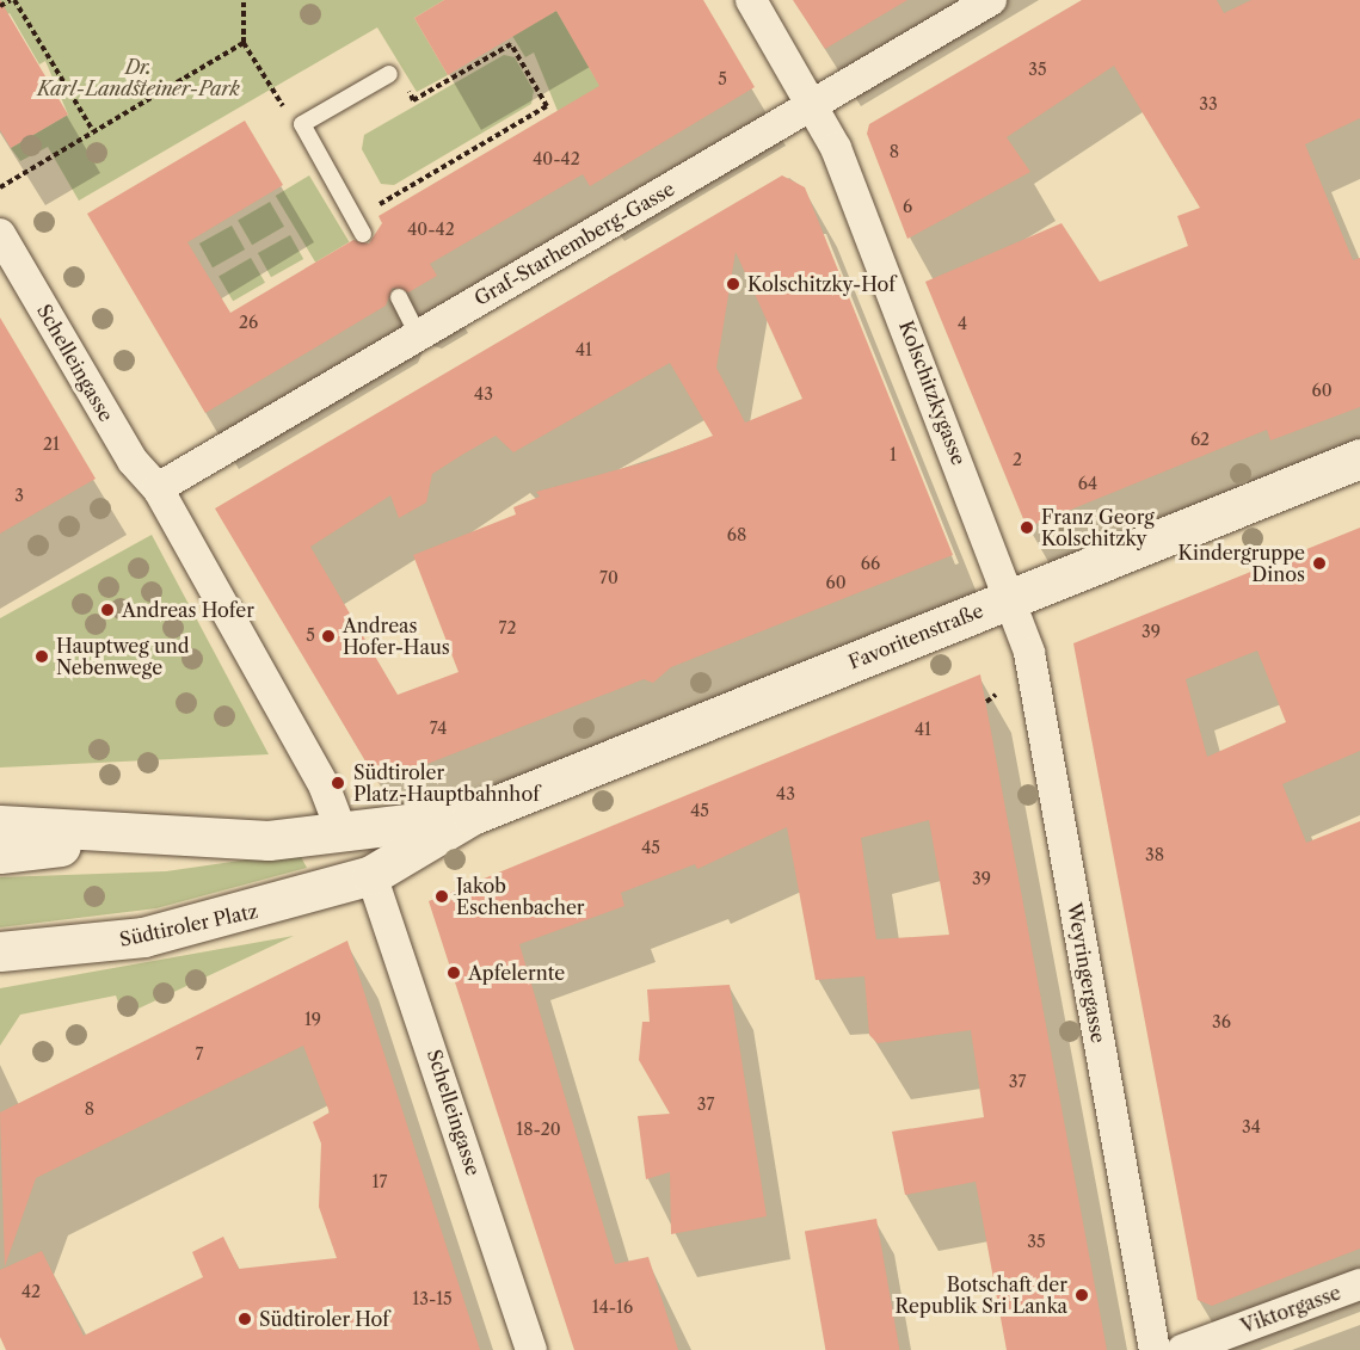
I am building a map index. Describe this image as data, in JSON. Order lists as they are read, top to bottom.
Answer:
{
  "streets": {
    "main road": ["Favoritenstraße", "Südtiroler Platz"],
    "street": [
      "Graf-Starhemberg-Gasse",
      "Schelleingasse",
      "Kolschitzkygasse",
      "Weyringergasse",
      "Viktorgasse"
    ]
  },
  "crossings": [
    ["Graf-Starhemberg-Gasse", "Schelleingasse"],
    ["Graf-Starhemberg-Gasse", "Kolschitzkygasse"],
    ["Schelleingasse", "Favoritenstraße"],
    ["Schelleingasse", "Südtiroler Platz"],
    ["Kolschitzkygasse", "Favoritenstraße"],
    ["Kolschitzkygasse", "Weyringergasse"],
    ["Favoritenstraße", "Südtiroler Platz"],
    ["Favoritenstraße", "Weyringergasse"]
  ],
  "parks": ["Dr. Karl-Landsteiner-Park"],
  "places": [
    "Kolschitzky-Hof",
    "Franz Georg Kolschitzky",
    "Kindergruppe Dinos",
    "Andreas Hofer",
    "Andreas Hofer-Haus",
    "Hauptweg und Nebenwege",
    "Südtiroler Platz-Hauptbahnhof",
    "Jakob Eschenbacher",
    "Apfelernte",
    "Botschaft der Republik Sri Lanka",
    "Südtiroler Hof"
  ],
  "house_numbers": [
    "35",
    "5",
    "33",
    "8",
    "40-42",
    "6",
    "40-42",
    "26",
    "4",
    "41",
    "60",
    "43",
    "62",
    "21",
    "1",
    "2",
    "64",
    "3",
    "68",
    "66",
    "70",
    "60",
    "72",
    "39",
    "5",
    "74",
    "41",
    "43",
    "45",
    "45",
    "38",
    "39",
    "19",
    "36",
    "7",
    "37",
    "37",
    "8",
    "34",
    "18-20",
    "17",
    "35",
    "42",
    "13-15",
    "14-16"
  ]
}
